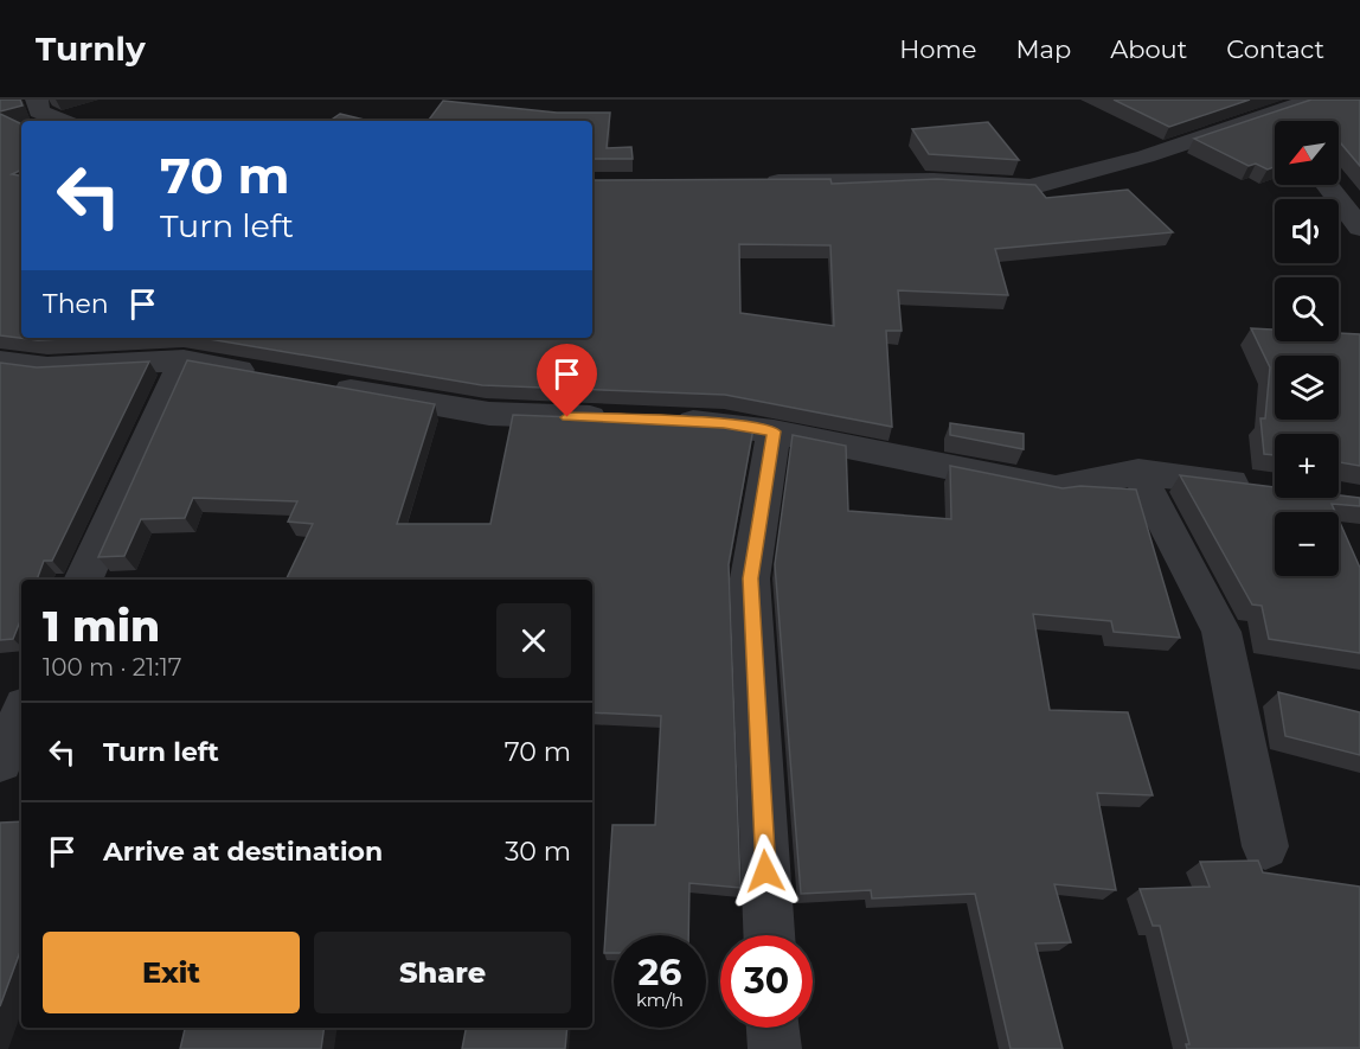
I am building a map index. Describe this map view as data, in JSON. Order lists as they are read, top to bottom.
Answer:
{
  "north": "bottom left",
  "page": {
    "header": "Turnly",
    "nav": [
      "Home",
      "Map",
      "About",
      "Contact"
    ],
    "map_buttons": ["+", "−"],
    "turn": ["70 m", "Turn left"],
    "then": "Then",
    "heading": ["1 min", "100 m · 21:17"],
    "list": [
      {
        "name": "Turn left",
        "value": "70 m"
      },
      {
        "name": "Arrive at destination",
        "value": "30 m"
      }
    ],
    "buttons": ["Exit", "Share"],
    "speed": "26 km/h",
    "limit": "30"
  }
}
